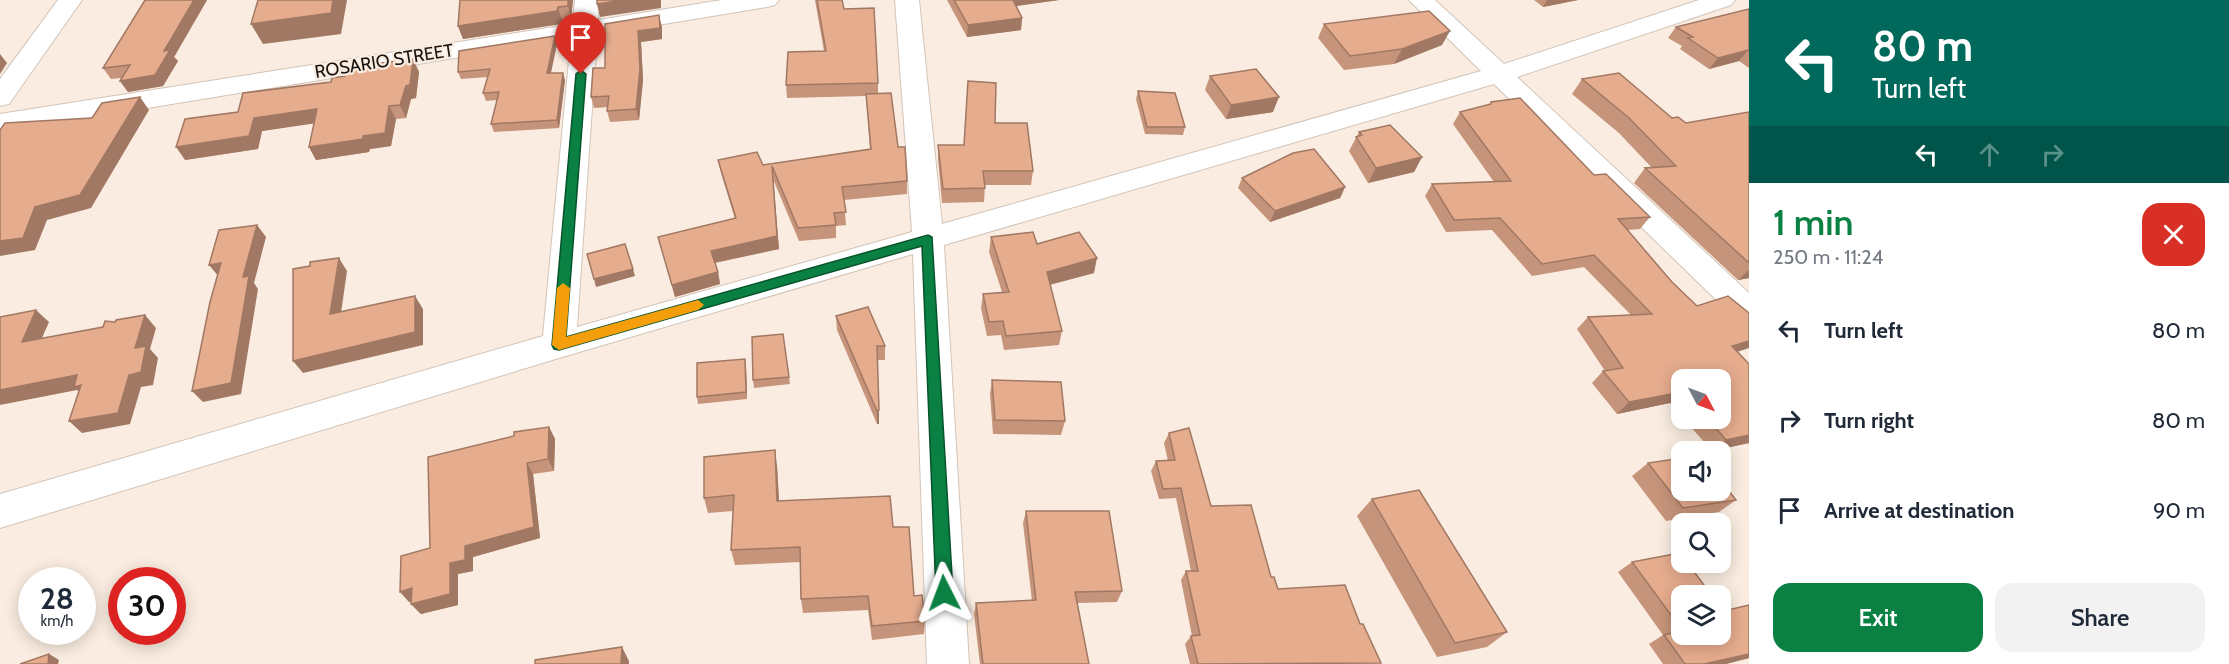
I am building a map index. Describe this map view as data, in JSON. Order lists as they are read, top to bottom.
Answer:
{
  "streets": {
    "street": ["ROSARIO STREET"]
  },
  "north": "bottom right",
  "page": {
    "turn": ["80 m", "Turn left"],
    "heading": ["1 min", "250 m · 11:24"],
    "list": [
      {
        "name": "Turn left",
        "value": "80 m"
      },
      {
        "name": "Turn right",
        "value": "80 m"
      },
      {
        "name": "Arrive at destination",
        "value": "90 m"
      }
    ],
    "speed": "28 km/h",
    "limit": "30",
    "buttons": ["Exit", "Share"]
  }
}
